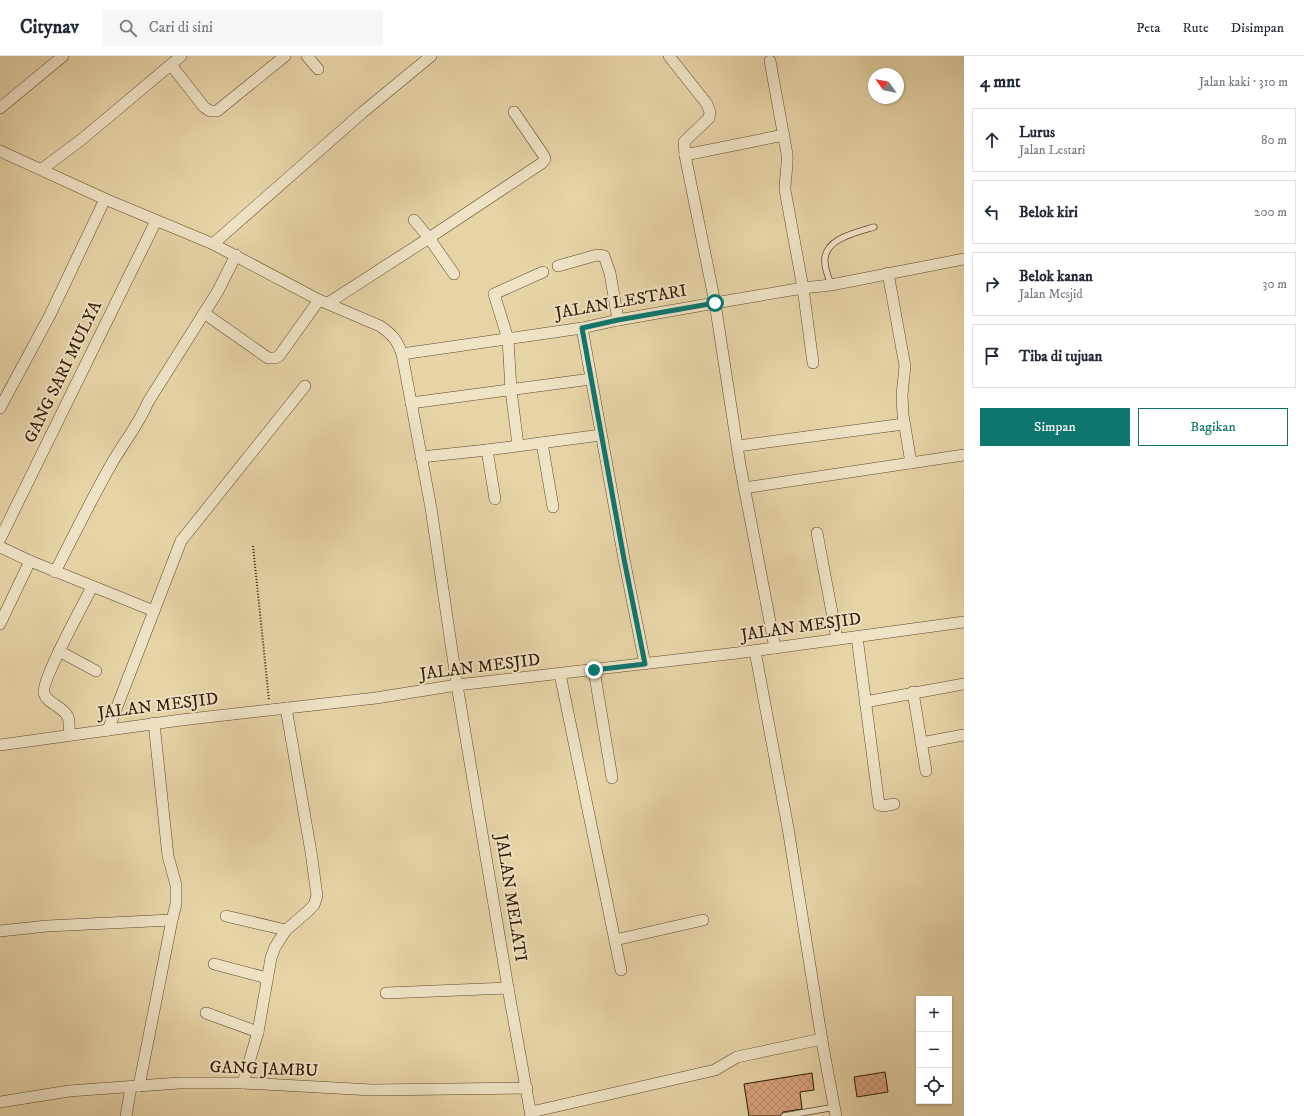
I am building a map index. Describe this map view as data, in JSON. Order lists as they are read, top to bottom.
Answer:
{
  "streets": {
    "street": [
      "JALAN LESTARI",
      "GANG SARI MULYA",
      "JALAN MESJID",
      "JALAN MELATI",
      "GANG JAMBU"
    ]
  },
  "crossings": [
    ["JALAN LESTARI", "JALAN MELATI"],
    ["GANG SARI MULYA", "JALAN MELATI"],
    ["JALAN MESJID", "JALAN MELATI"],
    ["JALAN MELATI", "GANG JAMBU"]
  ],
  "north": "top left",
  "page": {
    "header": "Citynav",
    "search": "Cari di sini",
    "nav": ["Peta", "Rute", "Disimpan"],
    "heading": ["4 mnt", "Jalan kaki · 310 m"],
    "list": [
      ["Lurus", "Jalan Lestari", "80 m"],
      ["Belok kiri", "200 m"],
      ["Belok kanan", "Jalan Mesjid", "30 m"],
      "Tiba di tujuan"
    ],
    "buttons": ["Simpan", "Bagikan"],
    "map_buttons": ["+", "−"]
  }
}
